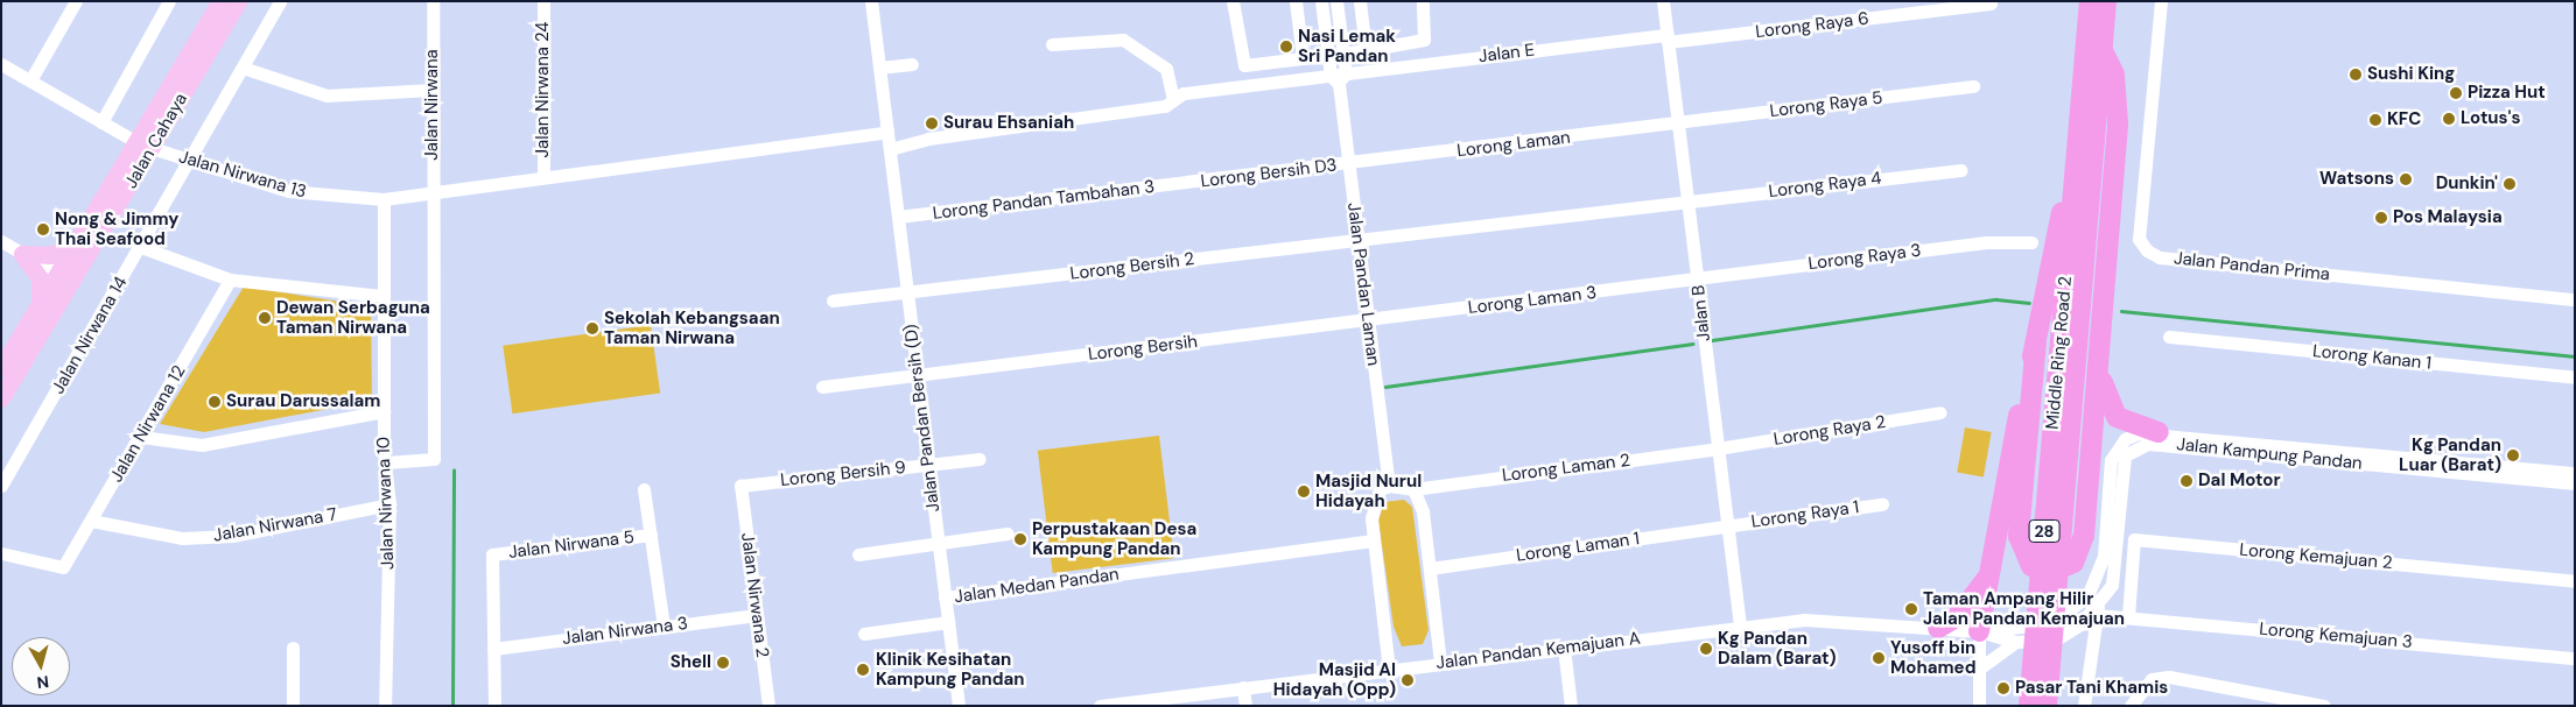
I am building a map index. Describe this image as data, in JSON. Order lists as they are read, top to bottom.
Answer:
{
  "streets": {
    "highway": ["Middle Ring Road 2", "28"],
    "main road": ["Jalan Cahaya"],
    "street": [
      "Lorong Raya 6",
      "Jalan E",
      "Jalan Nirwana 24",
      "Jalan Nirwana",
      "Lorong Raya 5",
      "Lorong Laman",
      "Lorong Bersih D3",
      "Jalan Nirwana 13",
      "Lorong Raya 4",
      "Lorong Pandan Tambahan 3",
      "Lorong Raya 3",
      "Lorong Bersih 2",
      "Jalan Pandan Prima",
      "Jalan Pandan Laman",
      "Lorong Laman 3",
      "Jalan B",
      "Jalan Nirwana 14",
      "Lorong Bersih",
      "Lorong Kanan 1",
      "Jalan Pandan Bersih (D)",
      "Jalan Nirwana 12",
      "Lorong Raya 2",
      "Jalan Kampung Pandan",
      "Lorong Laman 2",
      "Lorong Bersih 9",
      "Jalan Nirwana 10",
      "Lorong Raya 1",
      "Jalan Nirwana 7",
      "Jalan Nirwana 5",
      "Lorong Laman 1",
      "Lorong Kemajuan 2",
      "Jalan Medan Pandan",
      "Jalan Nirwana 2",
      "Jalan Nirwana 3",
      "Lorong Kemajuan 3",
      "Jalan Pandan Kemajuan A"
    ]
  },
  "crossings": [
    ["Lorong Raya 6", "Jalan E"],
    ["Lorong Raya 6", "Jalan B"],
    ["Jalan E", "Jalan Pandan Laman"],
    ["Jalan E", "Jalan B"],
    ["Jalan Nirwana 24", "Jalan Nirwana 13"],
    ["Jalan Nirwana", "Jalan Nirwana 13"],
    ["Jalan Nirwana", "Jalan Nirwana 10"],
    ["Lorong Raya 5", "Lorong Laman"],
    ["Lorong Raya 5", "Jalan B"],
    ["Jalan Cahaya", "Jalan Nirwana 13"],
    ["Lorong Laman", "Lorong Bersih D3"],
    ["Lorong Laman", "Jalan Pandan Laman"],
    ["Lorong Laman", "Jalan B"],
    ["Lorong Bersih D3", "Lorong Pandan Tambahan 3"],
    ["Lorong Bersih D3", "Jalan Pandan Laman"],
    ["Jalan Nirwana 13", "Jalan Nirwana 14"],
    ["Jalan Nirwana 13", "Jalan Pandan Bersih (D)"],
    ["Jalan Nirwana 13", "Jalan Nirwana 10"],
    ["Lorong Raya 4", "Jalan B"],
    ["Lorong Pandan Tambahan 3", "Jalan Pandan Bersih (D)"],
    ["Lorong Raya 3", "Lorong Laman 3"],
    ["Lorong Raya 3", "Jalan B"],
    ["Lorong Bersih 2", "Jalan Pandan Laman"],
    ["Lorong Bersih 2", "Jalan Pandan Bersih (D)"],
    ["Jalan Pandan Laman", "Lorong Laman 3"],
    ["Jalan Pandan Laman", "Lorong Bersih"],
    ["Lorong Laman 3", "Jalan B"],
    ["Lorong Laman 3", "Lorong Bersih"],
    ["Jalan B", "Lorong Raya 2"],
    ["Jalan B", "Lorong Laman 2"],
    ["Jalan B", "Lorong Raya 1"],
    ["Jalan B", "Lorong Laman 1"],
    ["Jalan B", "Jalan Pandan Kemajuan A"],
    ["Lorong Bersih", "Jalan Pandan Bersih (D)"],
    ["Jalan Pandan Bersih (D)", "Lorong Bersih 9"],
    ["Jalan Pandan Bersih (D)", "Jalan Medan Pandan"],
    ["Jalan Nirwana 12", "Jalan Nirwana 7"],
    ["Lorong Raya 2", "Lorong Laman 2"],
    ["Jalan Kampung Pandan", "Lorong Kemajuan 3"],
    ["Jalan Kampung Pandan", "Jalan Pandan Kemajuan A"],
    ["Lorong Bersih 9", "Jalan Nirwana 2"],
    ["Jalan Nirwana 10", "Jalan Nirwana 7"],
    ["Lorong Raya 1", "Lorong Laman 1"],
    ["Jalan Nirwana 5", "Jalan Nirwana 3"],
    ["Lorong Kemajuan 2", "Lorong Kemajuan 3"],
    ["Jalan Nirwana 2", "Jalan Nirwana 3"],
    ["Lorong Kemajuan 3", "Jalan Pandan Kemajuan A"]
  ],
  "places": [
    "Nasi Lemak Sri Pandan",
    "Sushi King",
    "Pizza Hut",
    "Lotus's",
    "KFC",
    "Surau Ehsaniah",
    "Watsons",
    "Dunkin'",
    "Pos Malaysia",
    "Nong & Jimmy Thai Seafood",
    "Dewan Serbaguna Taman Nirwana",
    "Sekolah Kebangsaan Taman Nirwana",
    "Surau Darussalam",
    "Kg Pandan Luar (Barat)",
    "Dal Motor",
    "Masjid Nurul Hidayah",
    "Perpustakaan Desa Kampung Pandan",
    "Taman Ampang Hilir Jalan Pandan Kemajuan",
    "Kg Pandan Dalam (Barat)",
    "Yusoff bin Mohamed",
    "Shell",
    "Klinik Kesihatan Kampung Pandan",
    "Masjid Al Hidayah (Opp)",
    "Pasar Tani Khamis"
  ],
  "north": "bottom"
}
